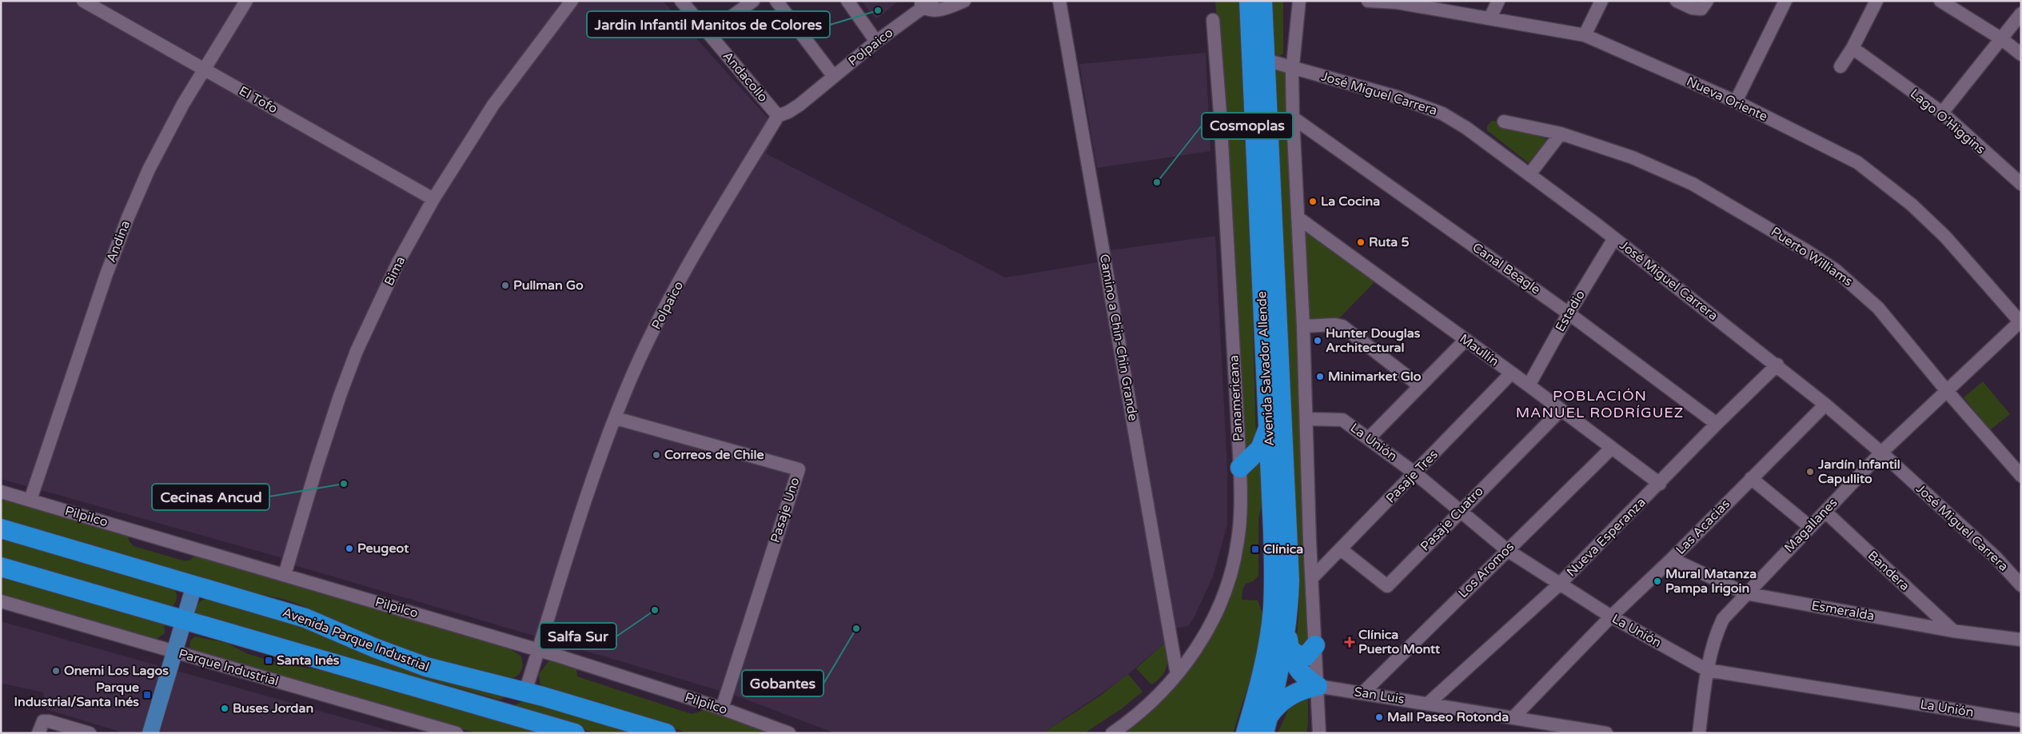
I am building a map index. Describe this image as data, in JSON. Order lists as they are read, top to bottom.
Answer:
{
  "streets": {
    "highway": ["Avenida Salvador Allende", "Avenida Parque Industrial"],
    "street": [
      "Polpaico",
      "Andacollo",
      "José Miguel Carrera",
      "Nueva Oriente",
      "El Tofo",
      "Lago O'Higgins",
      "Andina",
      "Puerto Williams",
      "Canal Beagle",
      "Bima",
      "Estadio",
      "Camino a Chin-Chin Grande",
      "Maullín",
      "Panamericana",
      "La Unión",
      "Pasaje Tres",
      "Pasaje Uno",
      "Pilpilco",
      "Pasaje Cuatro",
      "Magallanes",
      "Las Acacias",
      "Nueva Esperanza",
      "Los Aromos",
      "Bandera",
      "Esmeralda",
      "Parque Industrial",
      "San Luis"
    ]
  },
  "crossings": [
    ["Polpaico", "Andacollo"],
    ["Polpaico", "Pasaje Uno"],
    ["Polpaico", "Pilpilco"],
    ["Polpaico", "Avenida Parque Industrial"],
    ["José Miguel Carrera", "Estadio"],
    ["José Miguel Carrera", "Avenida Salvador Allende"],
    ["José Miguel Carrera", "Magallanes"],
    ["José Miguel Carrera", "Las Acacias"],
    ["José Miguel Carrera", "Nueva Esperanza"],
    ["Nueva Oriente", "Magallanes"],
    ["El Tofo", "Andina"],
    ["El Tofo", "Bima"],
    ["Andina", "Pilpilco"],
    ["Puerto Williams", "Magallanes"],
    ["Canal Beagle", "Estadio"],
    ["Canal Beagle", "Nueva Esperanza"],
    ["Bima", "Pilpilco"],
    ["Estadio", "Maullín"],
    ["Camino a Chin-Chin Grande", "Panamericana"],
    ["Maullín", "Pasaje Tres"],
    ["Maullín", "Pasaje Cuatro"],
    ["Maullín", "Nueva Esperanza"],
    ["Maullín", "Los Aromos"],
    ["La Unión", "Pasaje Tres"],
    ["La Unión", "Pasaje Cuatro"],
    ["La Unión", "Magallanes"],
    ["La Unión", "Las Acacias"],
    ["La Unión", "Nueva Esperanza"],
    ["La Unión", "Los Aromos"],
    ["Pasaje Tres", "Pasaje Cuatro"],
    ["Pasaje Uno", "Pilpilco"],
    ["Magallanes", "Bandera"],
    ["Magallanes", "Esmeralda"],
    ["Las Acacias", "Esmeralda"],
    ["Las Acacias", "San Luis"],
    ["Nueva Esperanza", "San Luis"],
    ["Los Aromos", "San Luis"],
    ["Bandera", "Esmeralda"]
  ],
  "districts": ["POBLACIÓN MANUEL RODRÍGUEZ"],
  "places": {
    "other": [
      "Jardin Infantil Manitos de Colores",
      "Cosmoplas",
      "La Cocina",
      "Ruta 5",
      "Pullman Go",
      "Hunter Douglas Architectural",
      "Minimarket Glo",
      "Correos de Chile",
      "Jardín Infantil Capullito",
      "Cecinas Ancud",
      "Peugeot",
      "Mural Matanza Pampa Irigoin",
      "Salfa Sur",
      "Gobantes",
      "Onemi Los Lagos",
      "Buses Jordan",
      "Mall Paseo Rotonda"
    ],
    "transit": ["Clínica", "Santa Inés", "Parque Industrial/Santa Inés"],
    "health": ["Clínica Puerto Montt"]
  }
}
